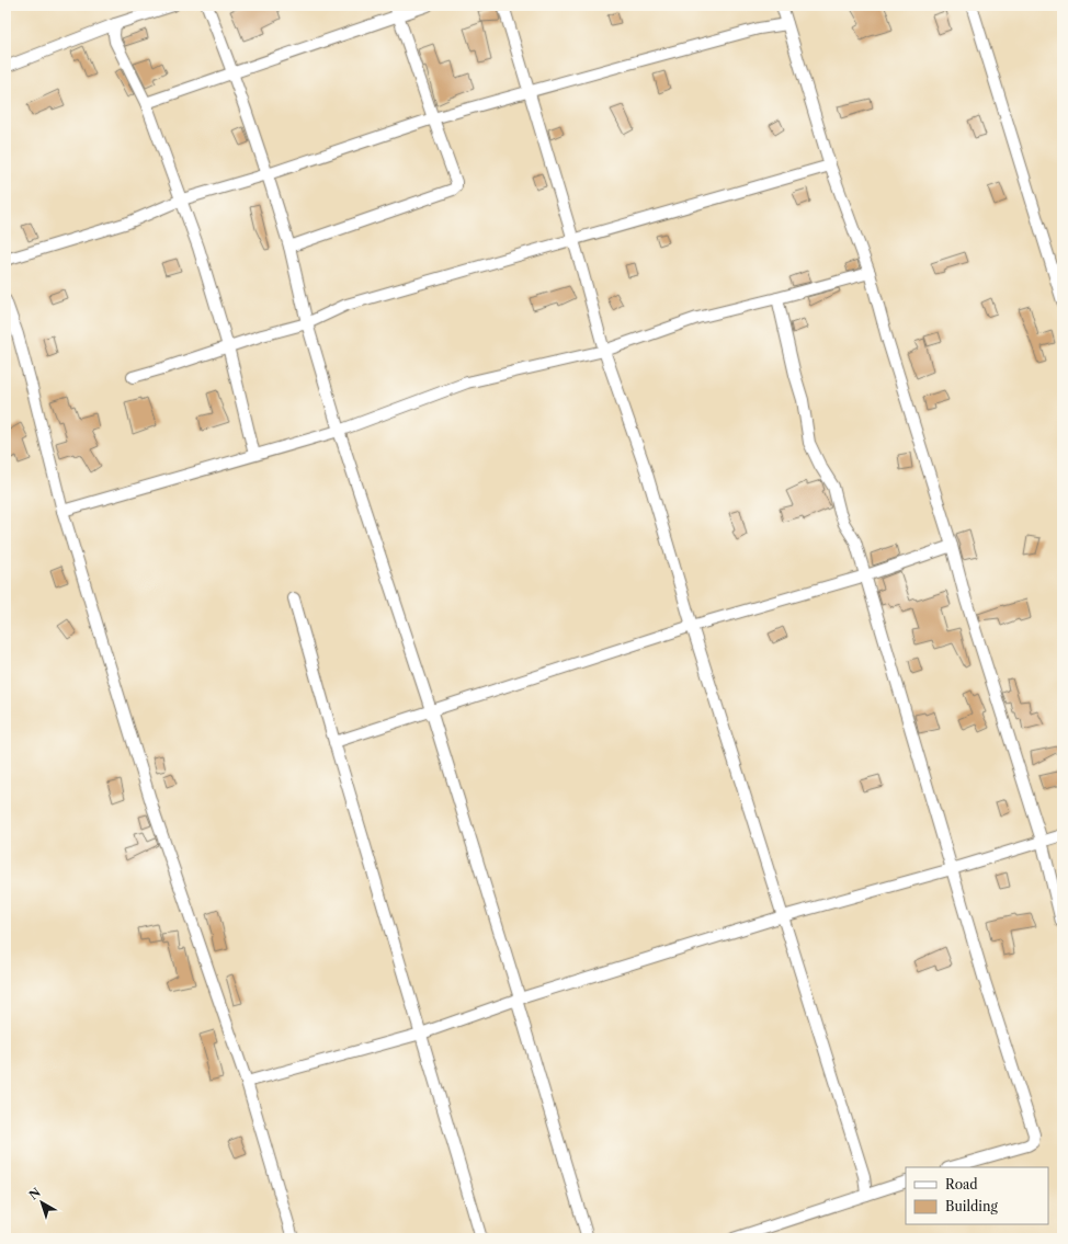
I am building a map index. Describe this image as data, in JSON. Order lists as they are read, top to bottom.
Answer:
{
  "legend": ["Road", "Building"],
  "north": "top left"
}
